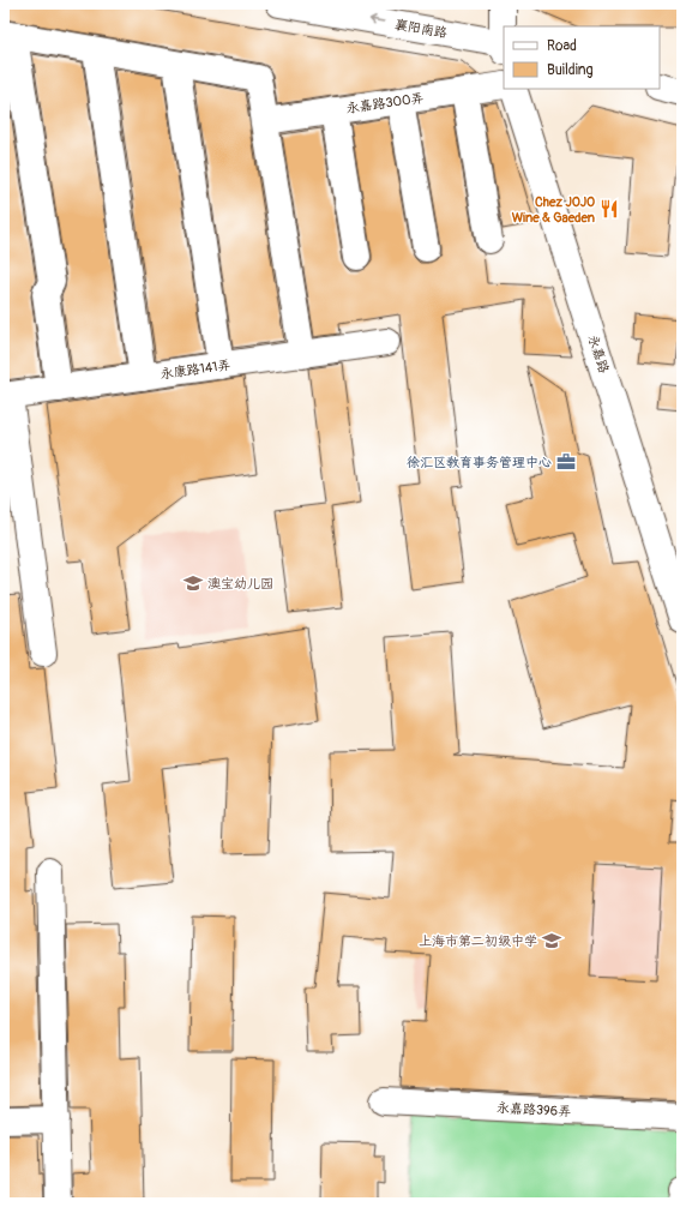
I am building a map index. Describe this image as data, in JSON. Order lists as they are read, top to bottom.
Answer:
{
  "streets": {
    "street": [
      "襄阳南路",
      "永嘉路300弄",
      "永嘉路",
      "永康路141弄",
      "永嘉路396弄"
    ]
  },
  "one_way": ["襄阳南路"],
  "places": {
    "restaurant": ["Chez JOJO Wine & Gaeden"],
    "office": ["徐汇区教育事务管理中心"],
    "school or university": ["澳宝幼儿园", "上海市第二初级中学"]
  },
  "legend": ["Road", "Building"]
}
